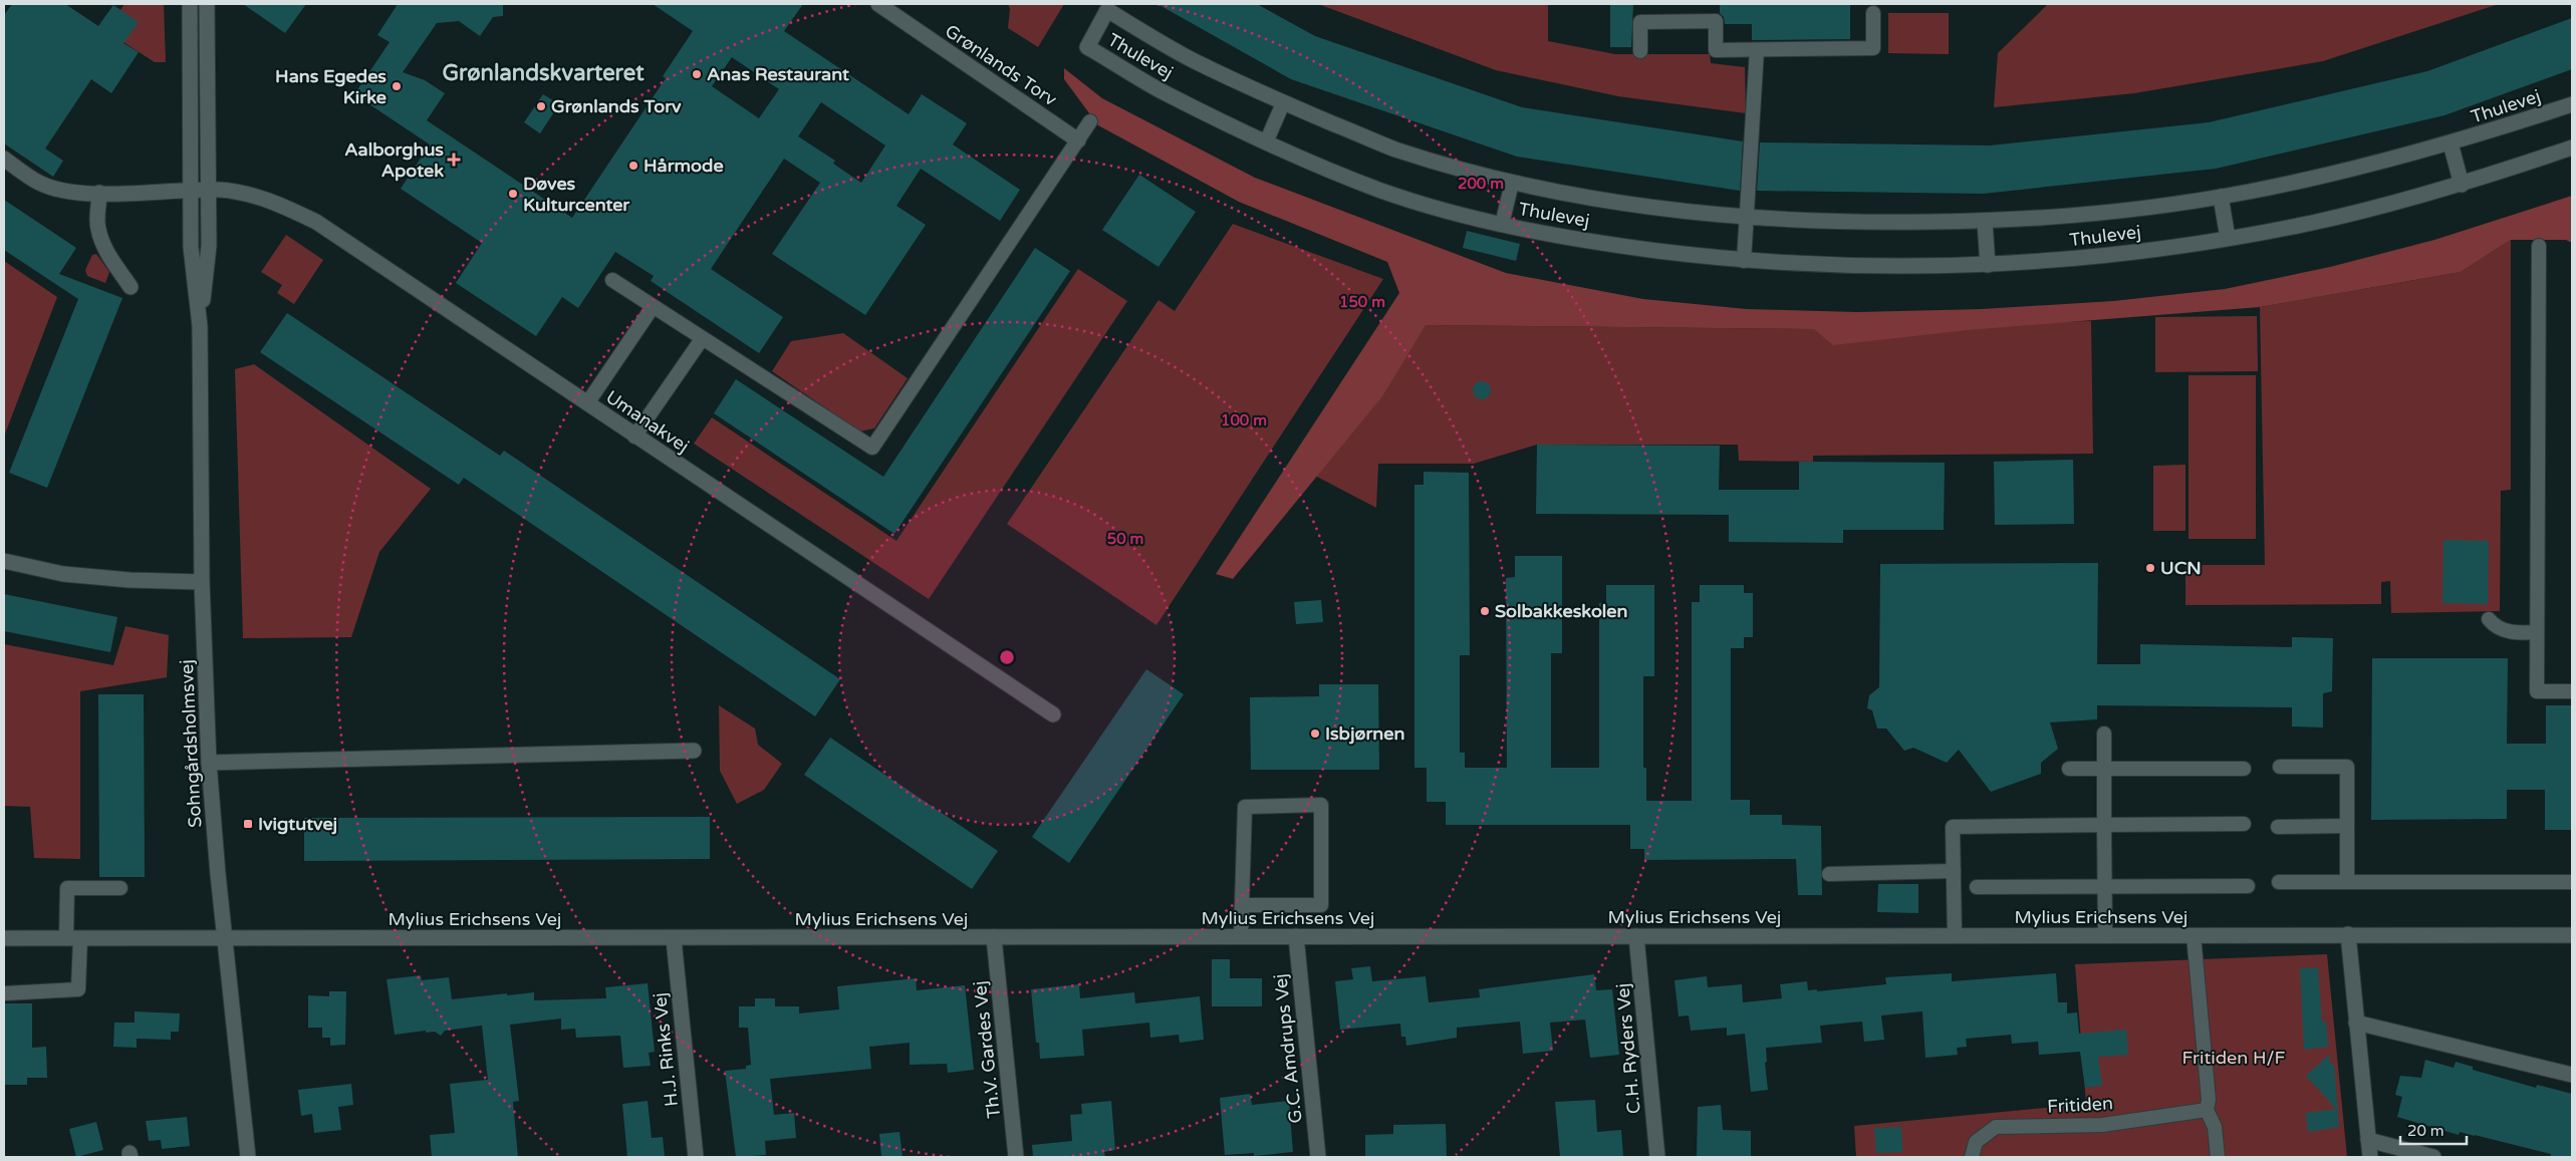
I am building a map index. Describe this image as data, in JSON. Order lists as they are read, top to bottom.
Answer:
{
  "streets": {
    "street": [
      "Thulevej",
      "Grønlands Torv",
      "Umanakvej",
      "Sohngårdsholmsvej",
      "Mylius Erichsens Vej",
      "G.C. Amdrups Vej",
      "C.H. Ryders Vej",
      "H.J. Rinks Vej",
      "Th.V. Gardes Vej"
    ],
    "lane": ["Fritiden"]
  },
  "crossings": [
    ["Umanakvej", "Sohngårdsholmsvej"],
    ["Sohngårdsholmsvej", "Mylius Erichsens Vej"],
    ["Mylius Erichsens Vej", "G.C. Amdrups Vej"],
    ["Mylius Erichsens Vej", "C.H. Ryders Vej"],
    ["Mylius Erichsens Vej", "H.J. Rinks Vej"],
    ["Mylius Erichsens Vej", "Th.V. Gardes Vej"]
  ],
  "districts": ["Grønlandskvarteret"],
  "parks": ["Fritiden H/F"],
  "places": {
    "other": [
      "Anas Restaurant",
      "Hans Egedes Kirke",
      "Grønlands Torv",
      "Hårmode",
      "Døves Kulturcenter",
      "UCN",
      "Solbakkeskolen",
      "Isbjørnen"
    ],
    "health": ["Aalborghus Apotek"],
    "transit": ["Ivigtutvej"]
  },
  "scale_bar": "20 m",
  "rings": [
    "200 m",
    "150 m",
    "100 m",
    "50 m"
  ]
}
